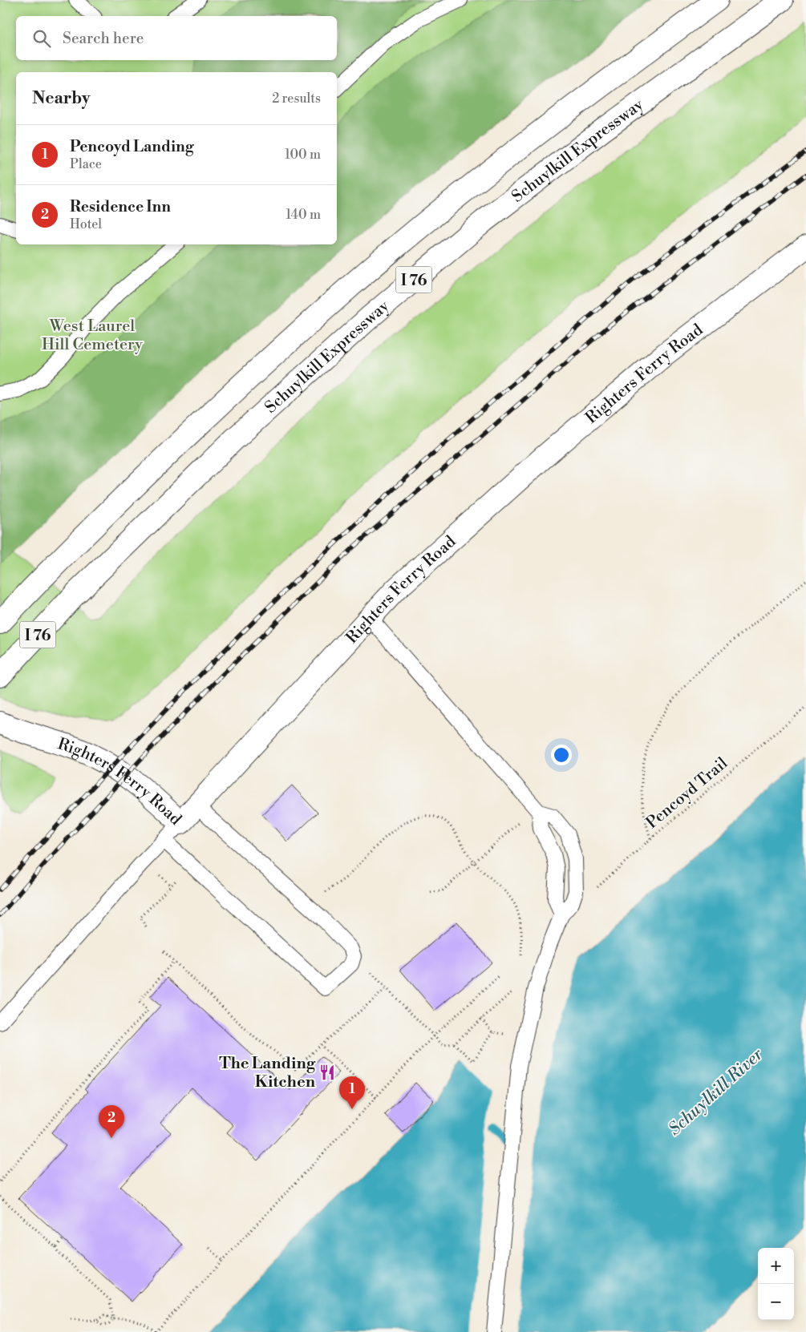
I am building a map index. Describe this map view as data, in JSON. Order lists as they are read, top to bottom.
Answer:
{
  "streets": {
    "main road": ["Schuylkill Expressway", "I 76", "Righters Ferry Road"],
    "path": ["Pencoyd Trail"]
  },
  "water": ["Schuylkill River"],
  "parks": ["West Laurel Hill Cemetery"],
  "places": {
    "restaurant": ["The Landing Kitchen"]
  },
  "page": {
    "search": "Search here",
    "heading": ["Nearby", "2 results"],
    "list": [
      {
        "mark": "1",
        "name": "Pencoyd Landing",
        "note": "Place",
        "value": "100 m"
      },
      {
        "mark": "2",
        "name": "Residence Inn",
        "note": "Hotel",
        "value": "140 m"
      }
    ],
    "pins": ["1", "2"],
    "map_buttons": ["+", "−"]
  }
}
